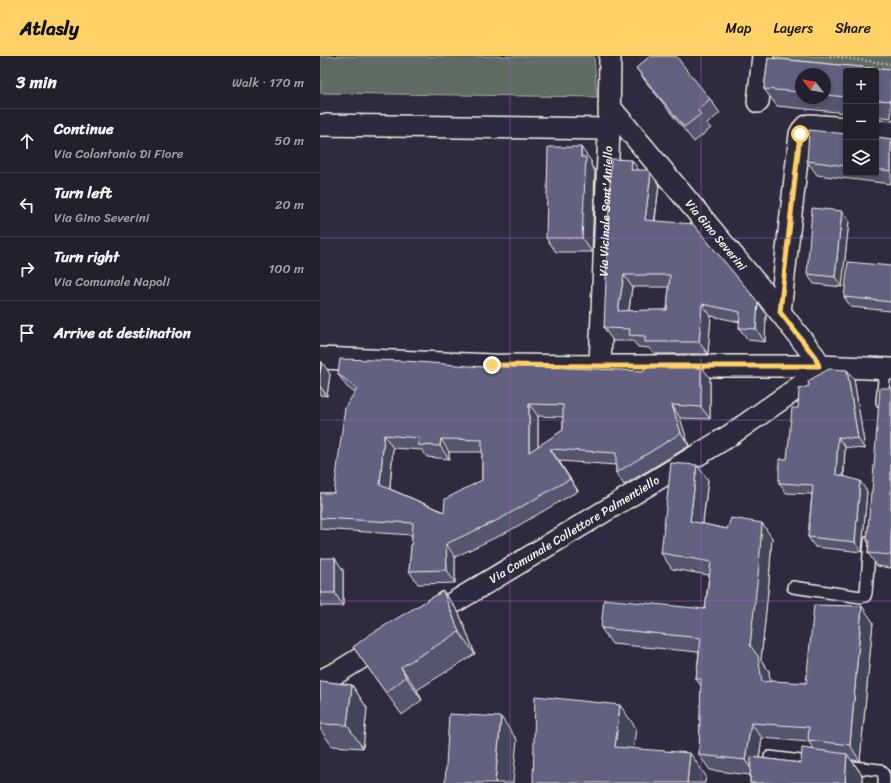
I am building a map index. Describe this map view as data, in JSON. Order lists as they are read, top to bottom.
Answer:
{
  "streets": {
    "street": ["Via Vicinale Sant'Aniello", "Via Gino Severini", "Via Comunale Collettore Palmentiello"]
  },
  "crossings": [
    ["Via Vicinale Sant'Aniello", "Via Gino Severini"],
    ["Via Gino Severini", "Via Comunale Collettore Palmentiello"]
  ],
  "north": "top left",
  "page": {
    "header": "Atlasly",
    "nav": ["Map", "Layers", "Share"],
    "heading": ["3 min", "Walk · 170 m"],
    "map_buttons": ["+", "−"],
    "list": [
      ["Continue", "Via Colantonio Di Fiore", "50 m"],
      ["Turn left", "Via Gino Severini", "20 m"],
      ["Turn right", "Via Comunale Napoli", "100 m"],
      "Arrive at destination"
    ]
  }
}
